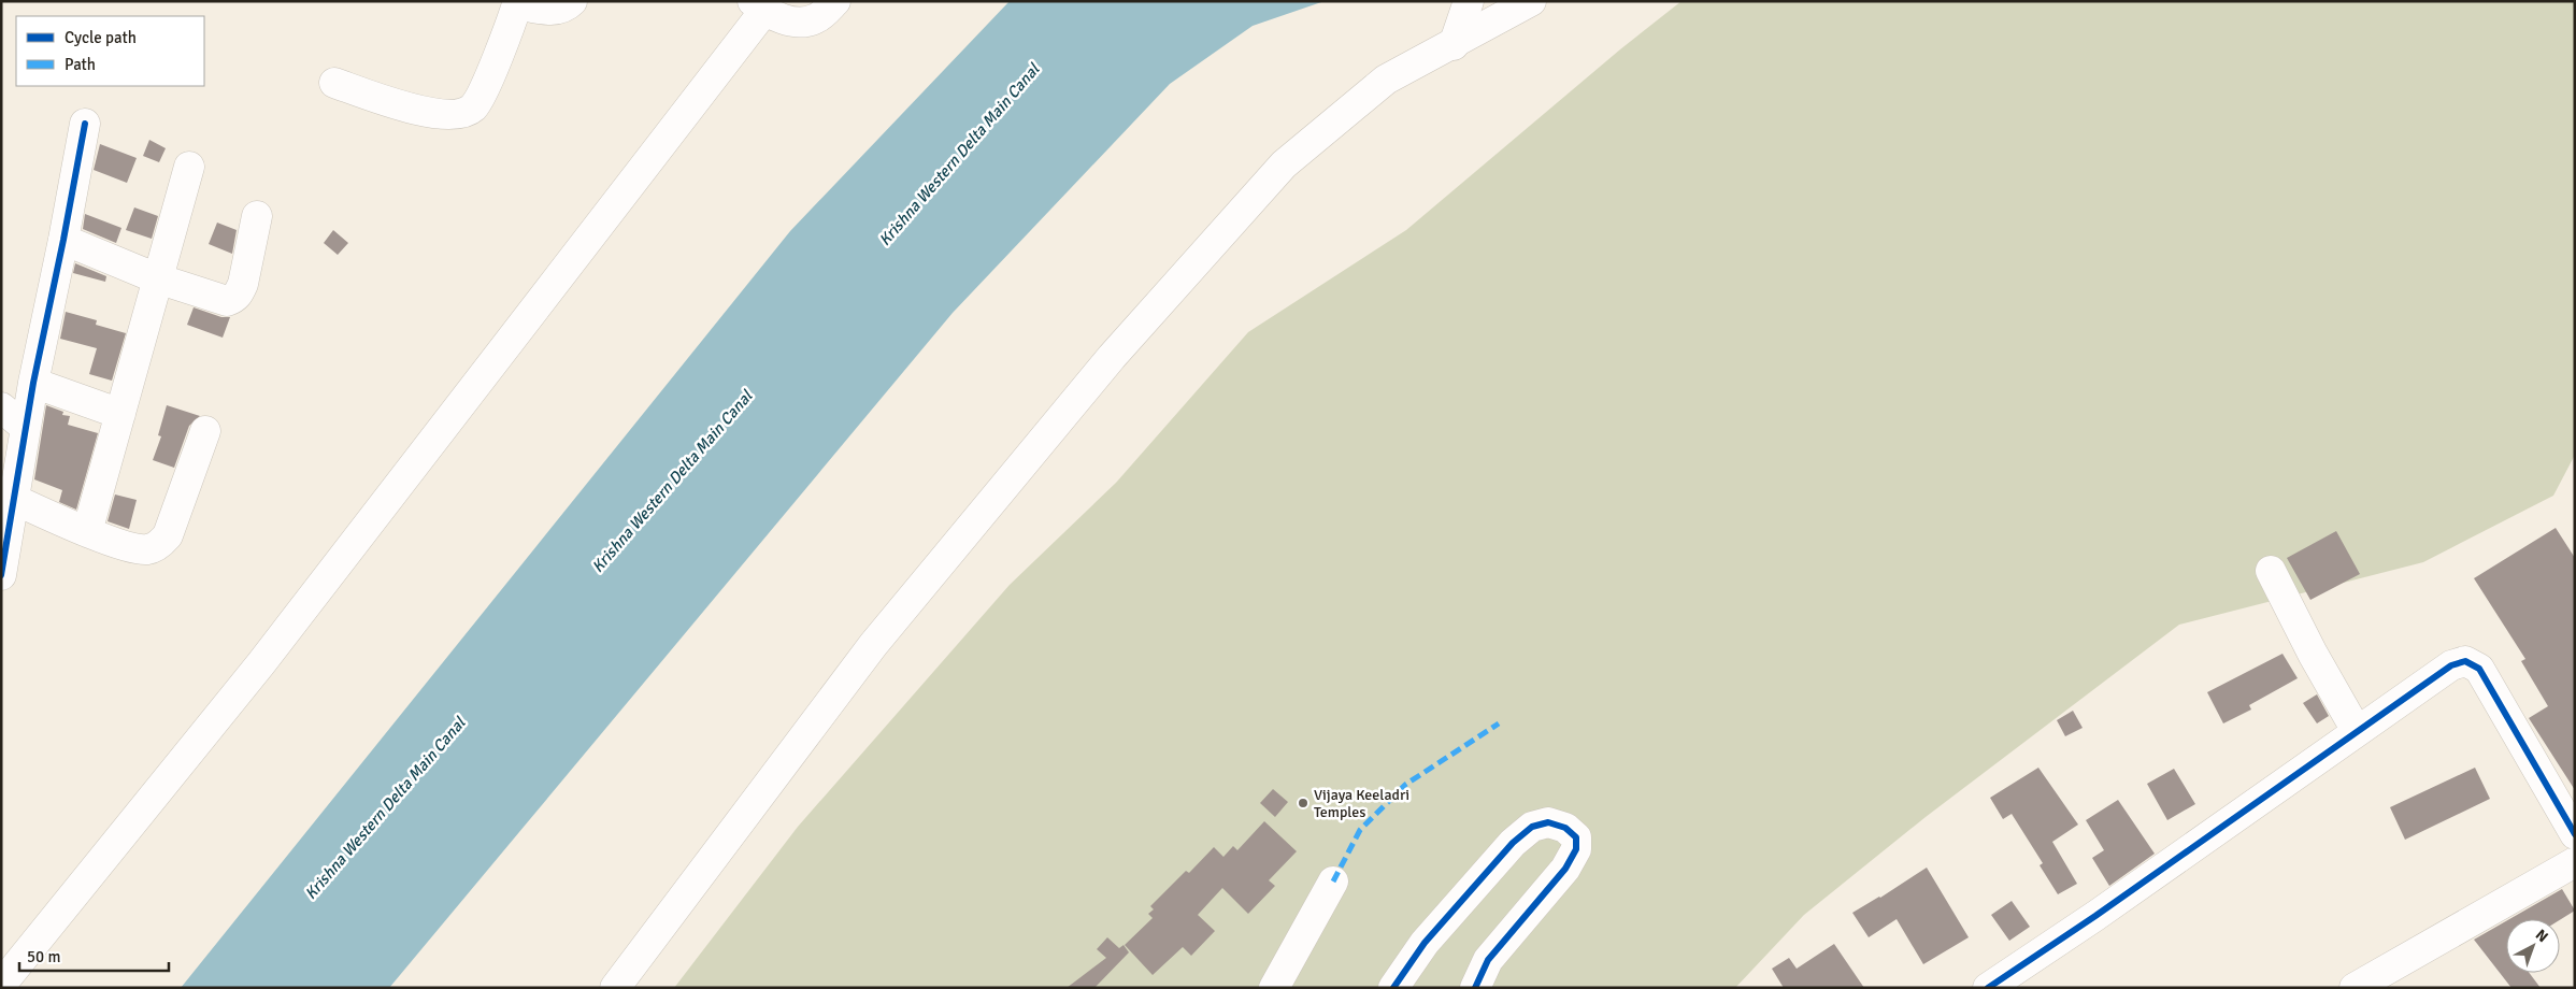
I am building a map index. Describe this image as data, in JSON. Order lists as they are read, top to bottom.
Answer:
{
  "water": ["Krishna Western Delta Main Canal"],
  "places": ["Vijaya Keeladri Temples"],
  "legend": ["Cycle path", "Path"],
  "scale_bar": "50 m",
  "north": "top right"
}
